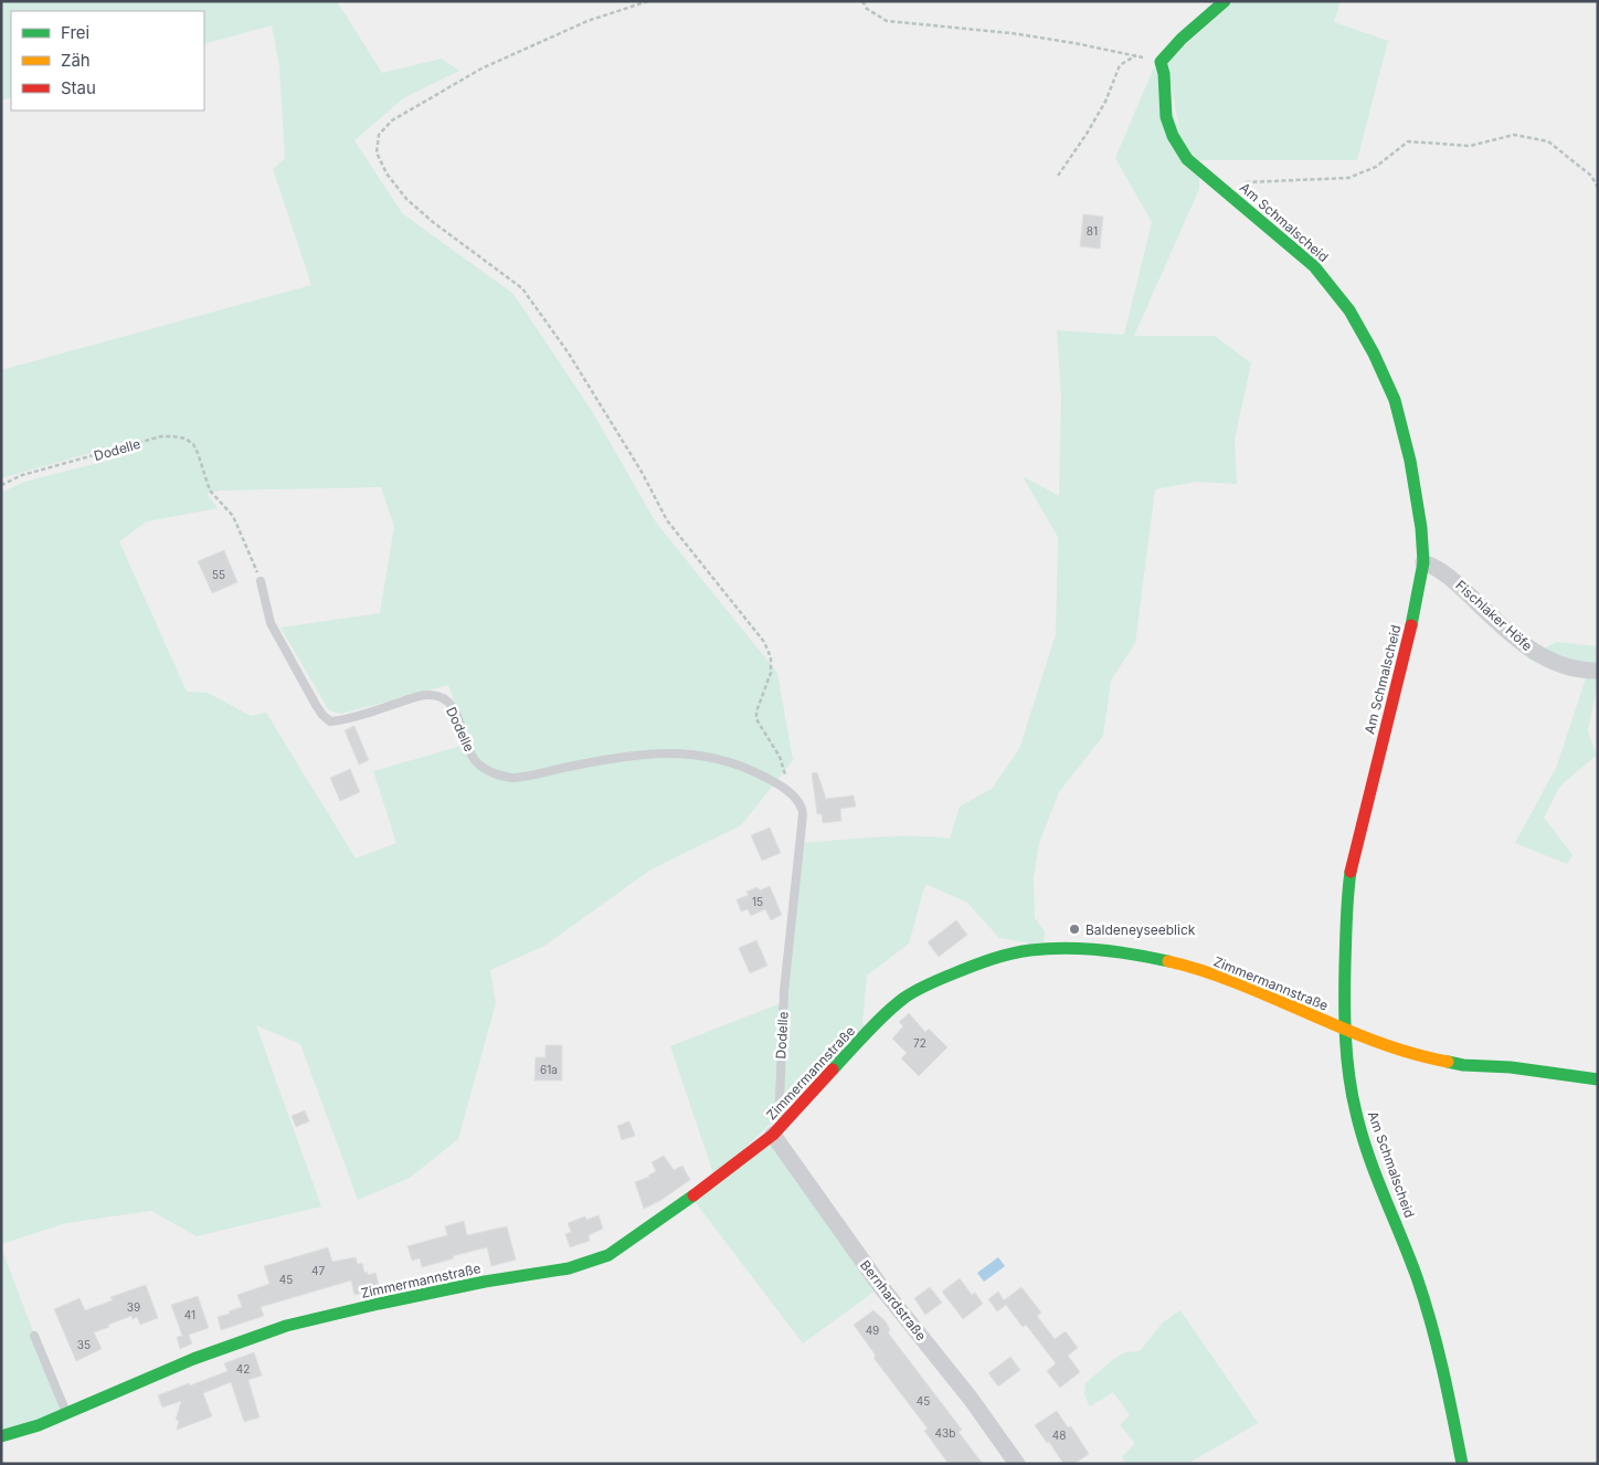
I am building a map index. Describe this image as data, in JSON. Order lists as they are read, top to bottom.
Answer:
{
  "streets": {
    "street": [
      "Am Schmalscheid",
      "Fischlaker Höfe",
      "Zimmermannstraße",
      "Bernhardstraße"
    ],
    "lane": ["Dodelle"]
  },
  "crossings": [
    ["Am Schmalscheid", "Fischlaker Höfe"],
    ["Am Schmalscheid", "Zimmermannstraße"],
    ["Dodelle", "Zimmermannstraße"],
    ["Dodelle", "Bernhardstraße"],
    ["Zimmermannstraße", "Bernhardstraße"]
  ],
  "places": ["Baldeneyseeblick"],
  "house_numbers": [
    "81",
    "55",
    "15",
    "72",
    "61a",
    "47",
    "45",
    "39",
    "41",
    "49",
    "35",
    "42",
    "45",
    "43b",
    "48"
  ],
  "legend": ["Frei", "Zäh", "Stau"]
}
